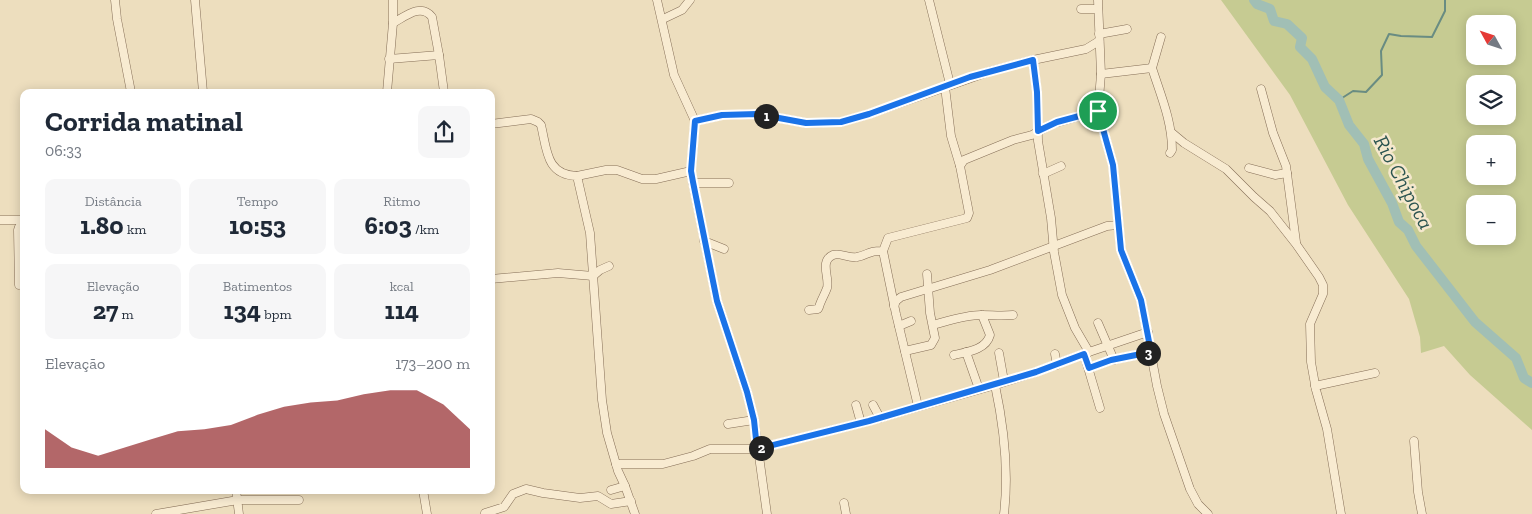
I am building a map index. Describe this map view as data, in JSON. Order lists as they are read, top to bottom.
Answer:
{
  "water": ["Rio Chipoca"],
  "north": "top left",
  "page": {
    "map_buttons": ["+", "−"],
    "heading": ["Corrida matinal", "06:33"],
    "pins": ["1", "3", "2"],
    "stats": [
      ["Distância", "1.80 km"],
      ["Tempo", "10:53"],
      ["Ritmo", "6:03 /km"],
      ["Elevação", "27 m"],
      ["Batimentos", "134 bpm"],
      ["kcal", "114"]
    ],
    "chart": ["Elevação", "173–200 m"]
  }
}
